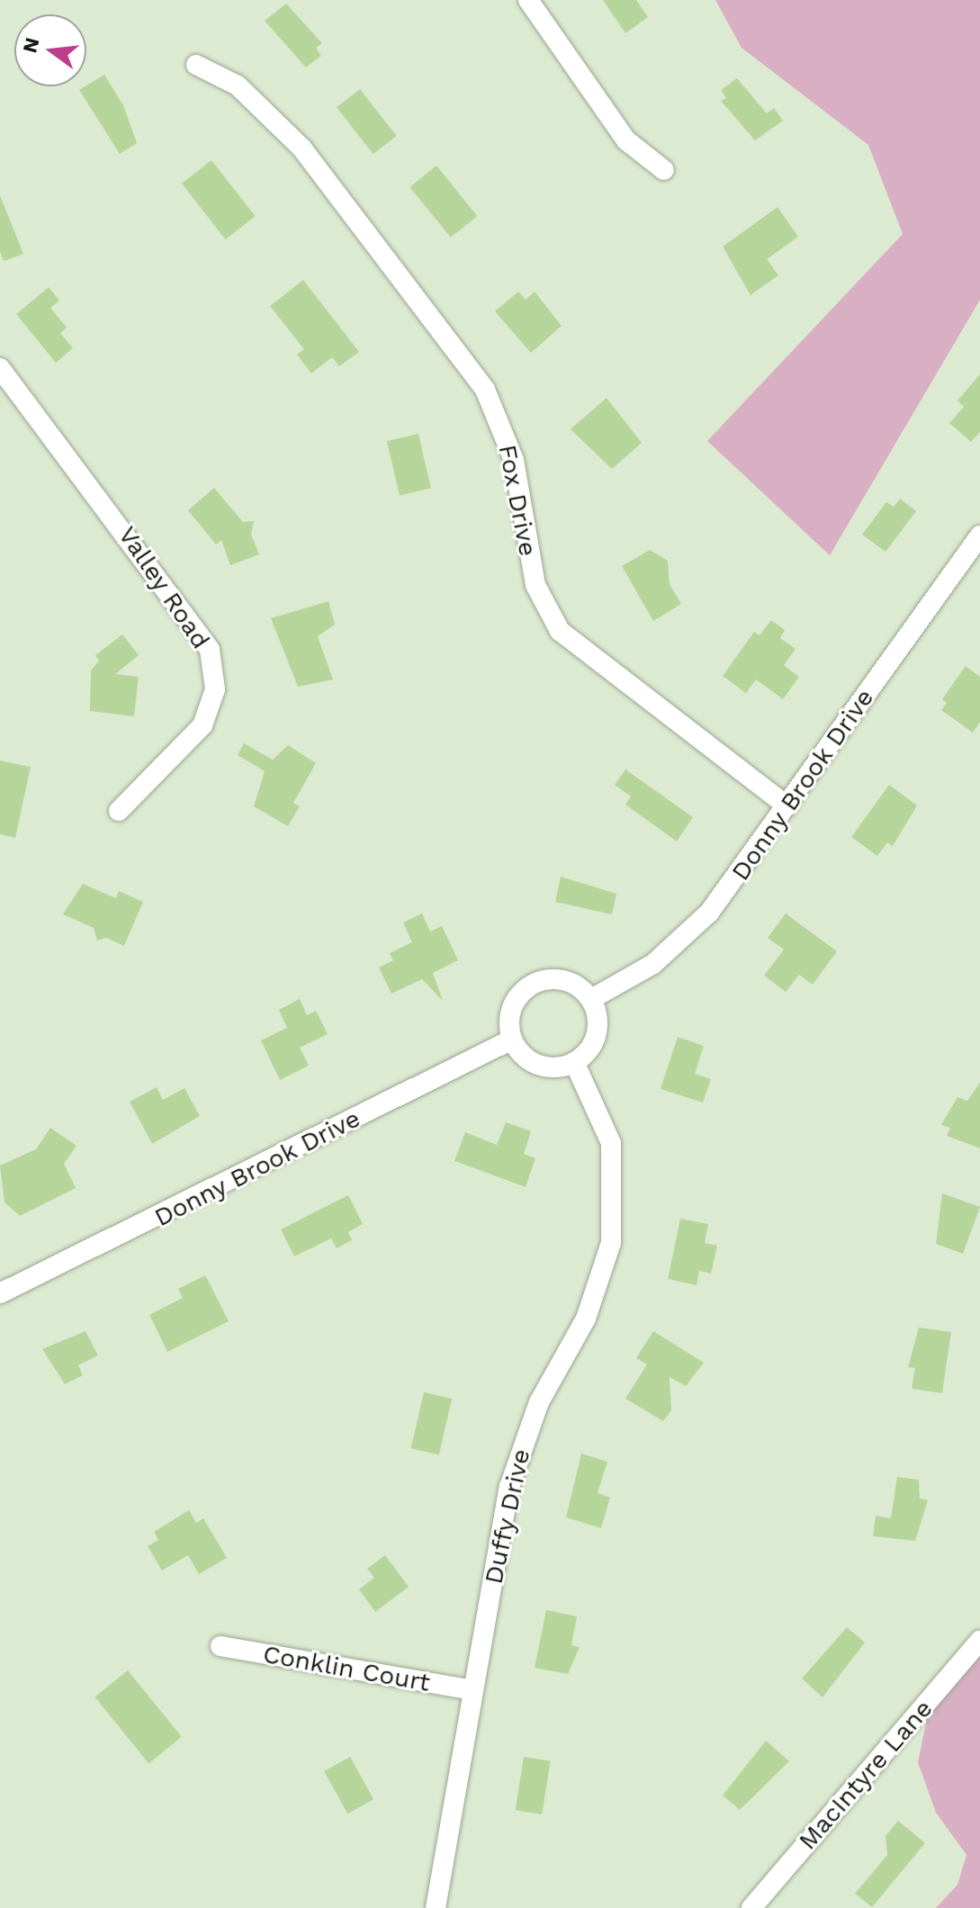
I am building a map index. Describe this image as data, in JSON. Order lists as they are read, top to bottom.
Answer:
{
  "streets": {
    "street": [
      "Fox Drive",
      "Valley Road",
      "Donny Brook Drive",
      "Duffy Drive",
      "Conklin Court",
      "MacIntyre Lane"
    ]
  },
  "crossings": [
    ["Fox Drive", "Donny Brook Drive"],
    ["Donny Brook Drive", "Duffy Drive"],
    ["Duffy Drive", "Conklin Court"]
  ],
  "north": "left"
}
